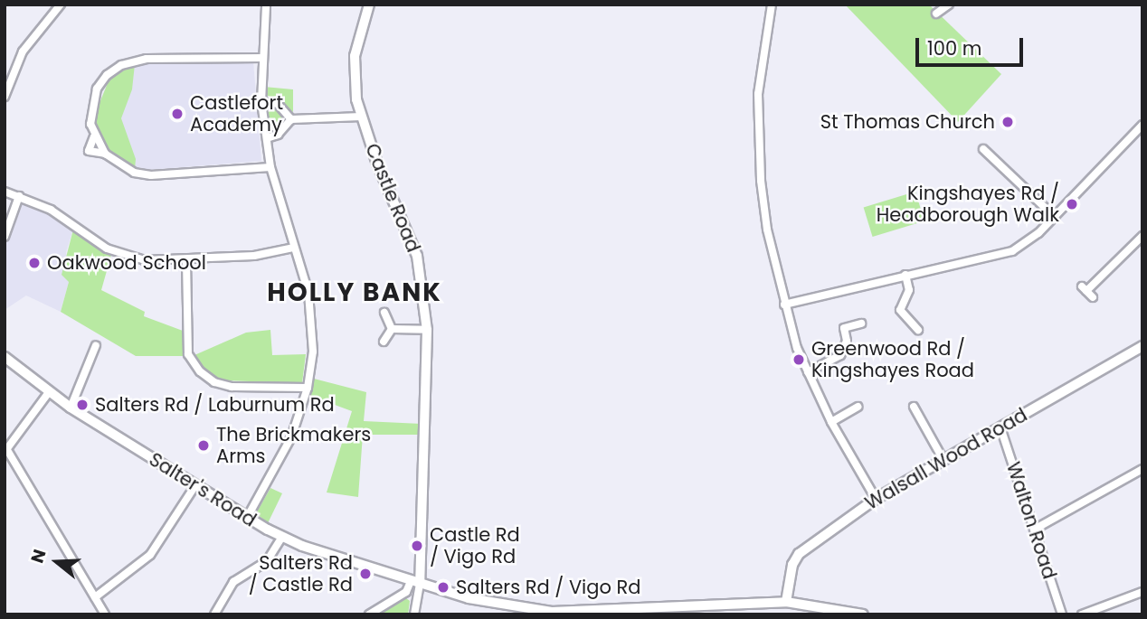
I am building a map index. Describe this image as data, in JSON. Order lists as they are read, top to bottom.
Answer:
{
  "streets": {
    "main road": ["Salter's Road"],
    "street": ["Castle Road", "Walsall Wood Road", "Walton Road"]
  },
  "crossings": [
    ["Castle Road", "Salter's Road"],
    ["Walsall Wood Road", "Salter's Road"],
    ["Walsall Wood Road", "Walton Road"]
  ],
  "districts": ["HOLLY BANK"],
  "places": [
    "Castlefort Academy",
    "St Thomas Church",
    "Kingshayes Rd / Headborough Walk",
    "Oakwood School",
    "Greenwood Rd / Kingshayes Road",
    "Salters Rd / Laburnum Rd",
    "The Brickmakers Arms",
    "Castle Rd / Vigo Rd",
    "Salters Rd / Castle Rd",
    "Salters Rd / Vigo Rd"
  ],
  "scale_bar": "100 m",
  "north": "left"
}
